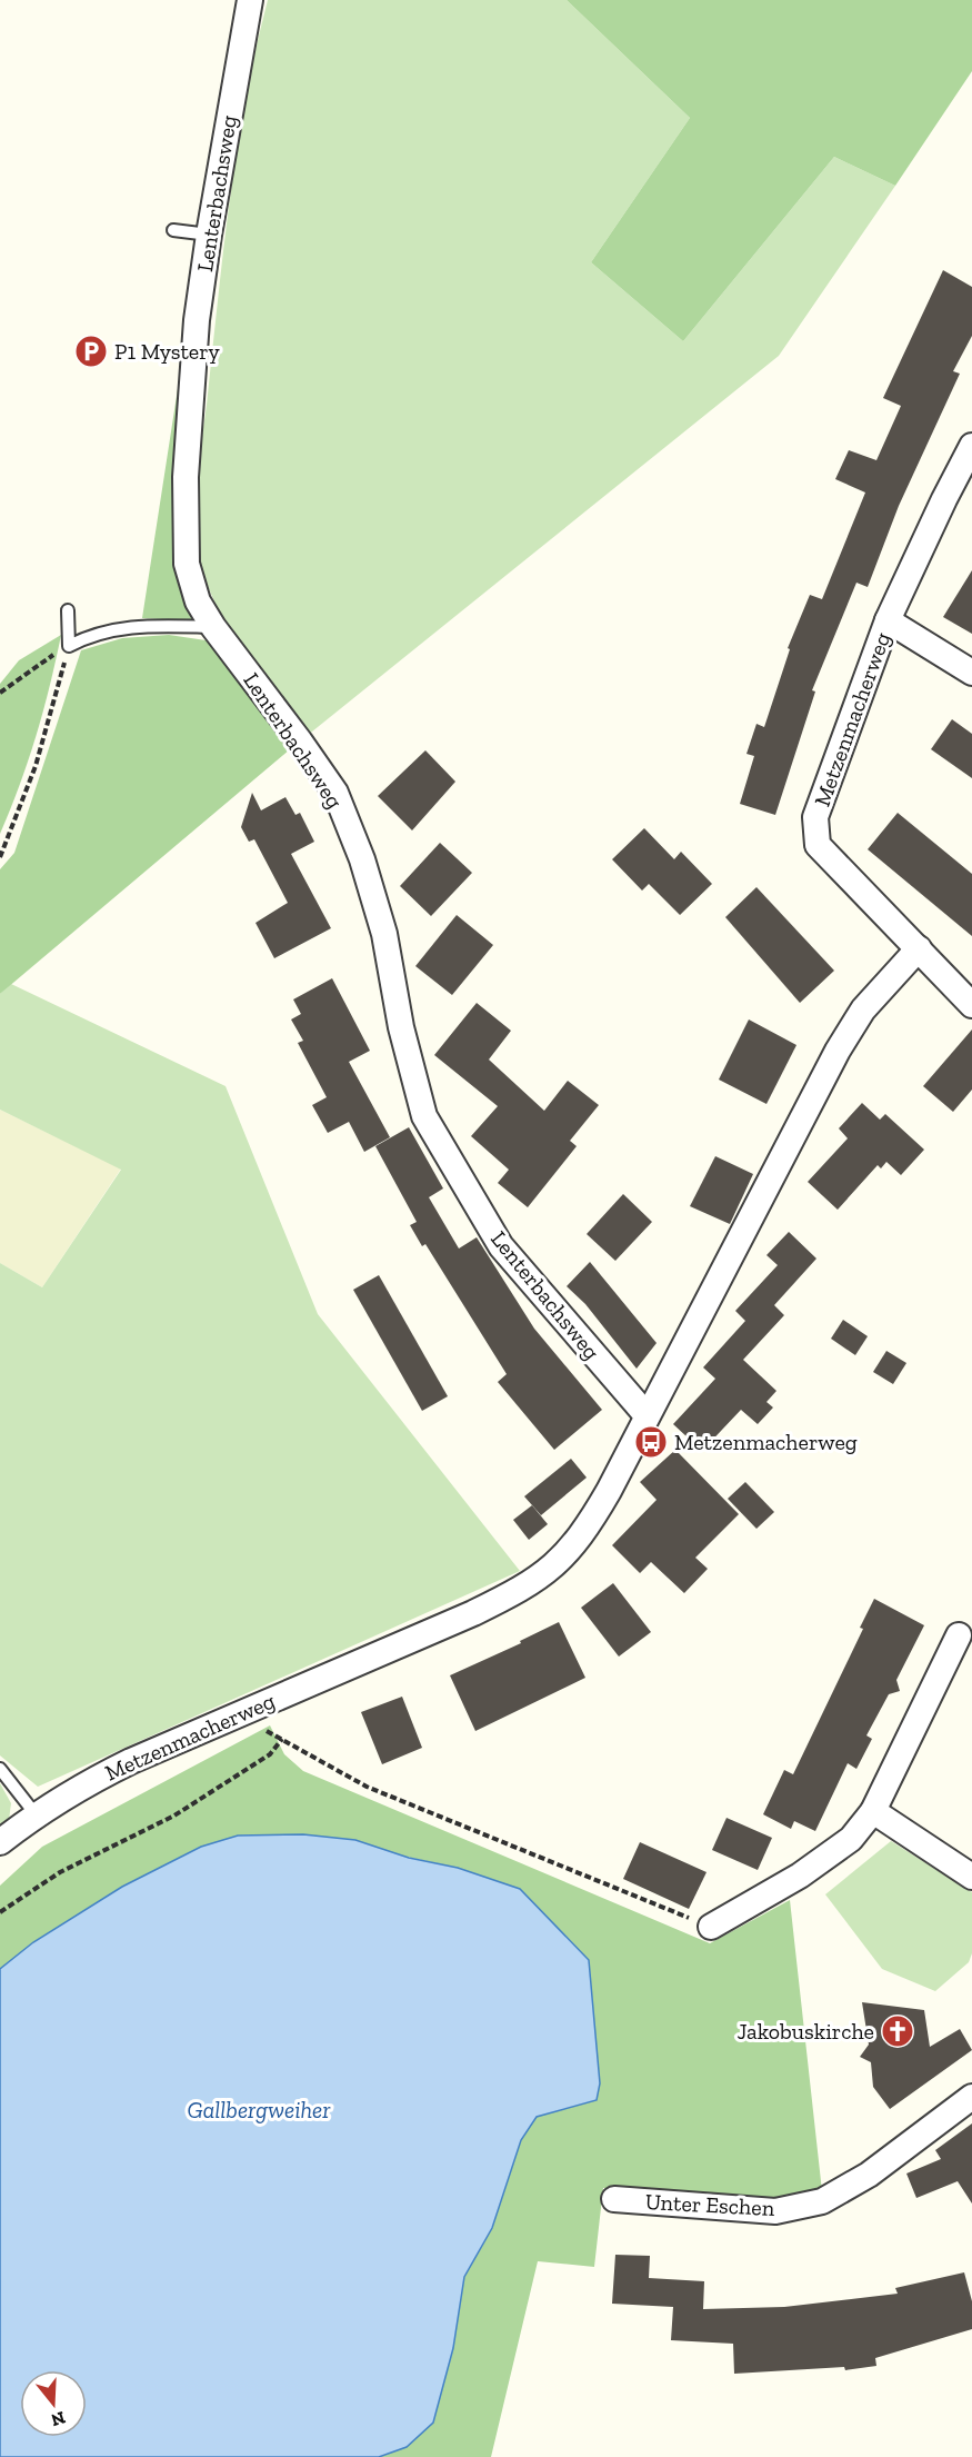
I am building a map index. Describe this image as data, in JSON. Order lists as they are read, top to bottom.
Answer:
{
  "streets": {
    "street": ["Lenterbachsweg", "Metzenmacherweg", "Unter Eschen"]
  },
  "crossings": [
    ["Lenterbachsweg", "Metzenmacherweg"]
  ],
  "water": ["Gallbergweiher"],
  "places": {
    "parking": ["P1 Mystery"],
    "bus stop": ["Metzenmacherweg"],
    "church": ["Jakobuskirche"]
  },
  "north": "bottom"
}
